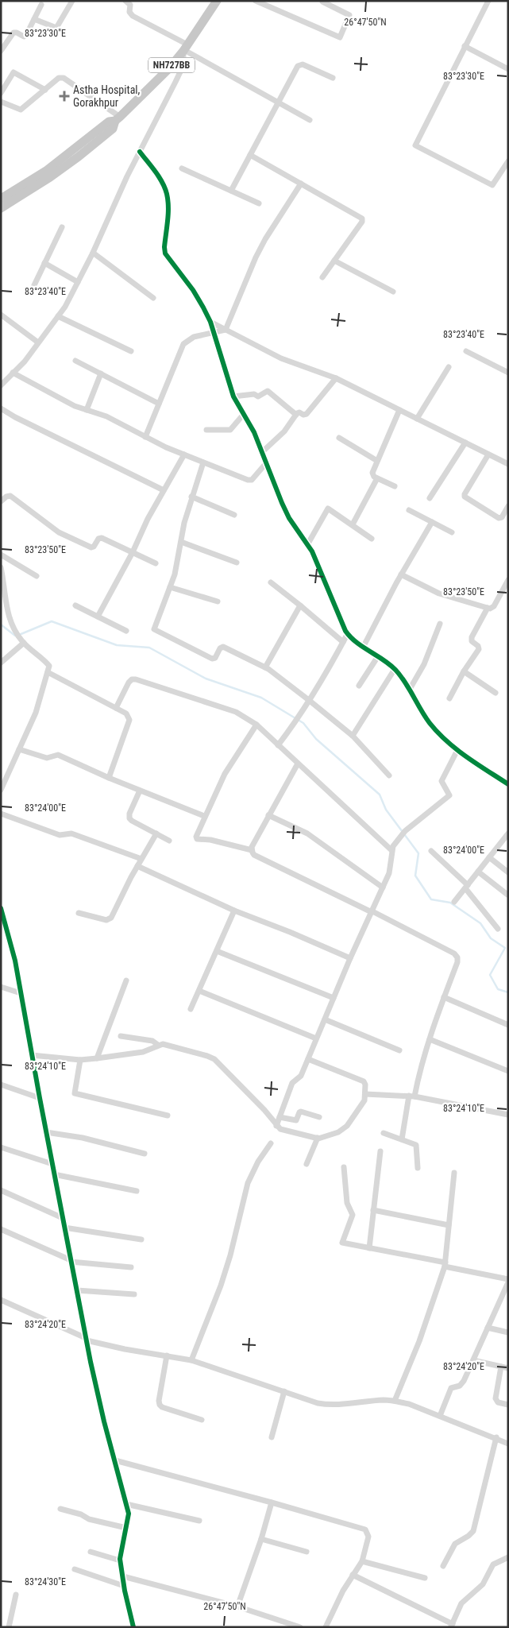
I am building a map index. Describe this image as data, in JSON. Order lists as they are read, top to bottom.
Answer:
{
  "streets": {
    "highway": ["NH727BB"]
  },
  "places": {
    "health": ["Astha Hospital, Gorakhpur"]
  },
  "coordinates": [
    "26°47'50\"N",
    "83°23'30\"E",
    "83°23'40\"E",
    "83°23'50\"E",
    "83°24'00\"E",
    "83°24'10\"E",
    "83°24'20\"E",
    "83°24'30\"E"
  ]
}
